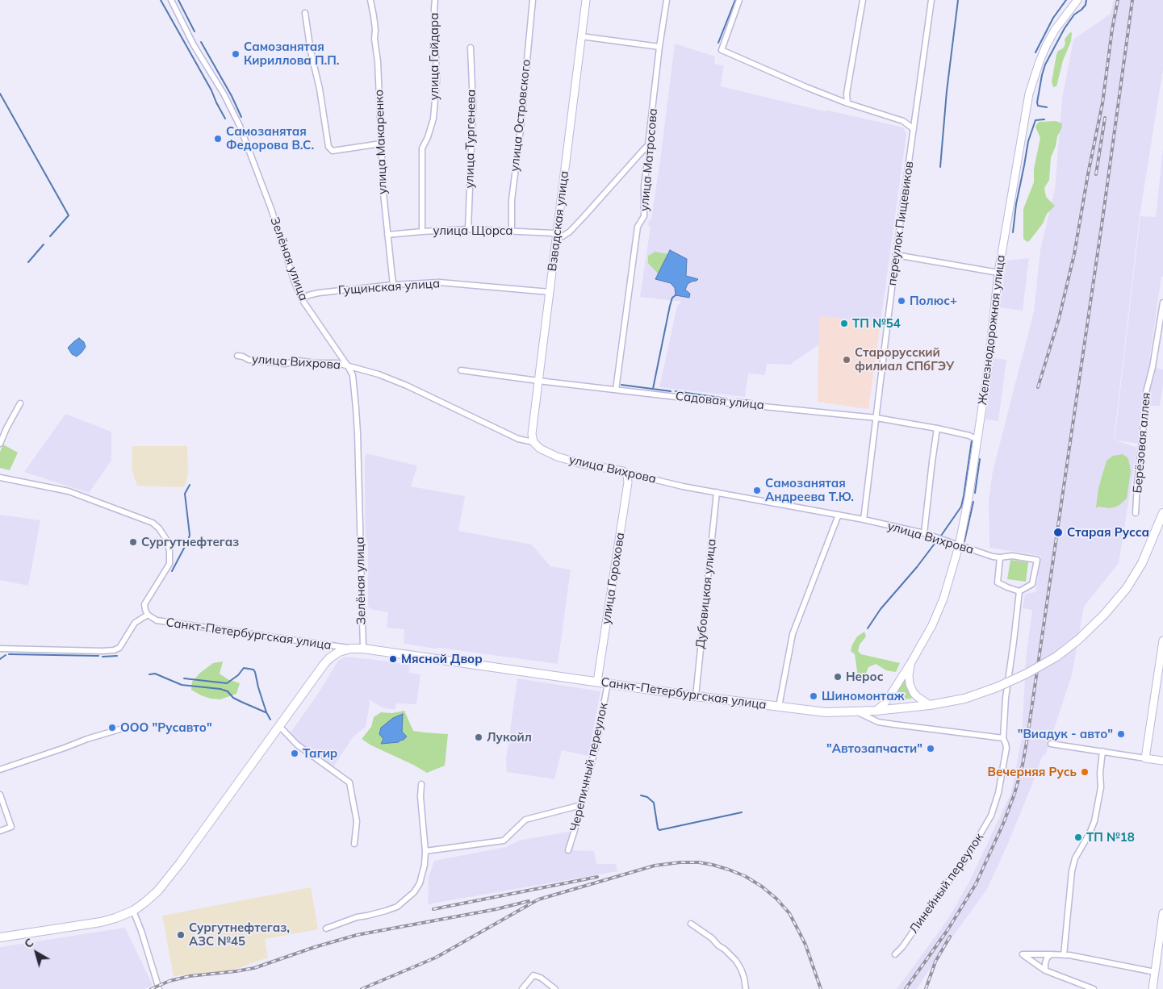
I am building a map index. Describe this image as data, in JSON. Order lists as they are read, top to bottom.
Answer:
{
  "streets": {
    "main road": ["Санкт-Петербургская улица"],
    "street": [
      "улица Гайдара",
      "улица Островского",
      "улица Тургенева",
      "улица Макаренко",
      "улица Матросова",
      "Взвадская улица",
      "переулок Пищевиков",
      "улица Щорса",
      "Зелёная улица",
      "Гущинская улица",
      "Железнодорожная улица",
      "улица Вихрова",
      "Садовая улица",
      "Берёзовая аллея",
      "улица Горохова",
      "Дубовицкая улица",
      "Черепичный переулок",
      "Линейный переулок"
    ]
  },
  "crossings": [
    ["улица Гайдара", "улица Щорса"],
    ["улица Островского", "улица Щорса"],
    ["улица Тургенева", "улица Щорса"],
    ["улица Макаренко", "улица Щорса"],
    ["улица Макаренко", "Гущинская улица"],
    ["улица Матросова", "Садовая улица"],
    ["Взвадская улица", "улица Щорса"],
    ["Взвадская улица", "Гущинская улица"],
    ["Взвадская улица", "улица Вихрова"],
    ["Взвадская улица", "Садовая улица"],
    ["переулок Пищевиков", "улица Вихрова"],
    ["переулок Пищевиков", "Садовая улица"],
    ["Зелёная улица", "Гущинская улица"],
    ["Зелёная улица", "улица Вихрова"],
    ["Зелёная улица", "Санкт-Петербургская улица"],
    ["Железнодорожная улица", "улица Вихрова"],
    ["Железнодорожная улица", "Садовая улица"],
    ["улица Вихрова", "улица Горохова"],
    ["улица Вихрова", "Дубовицкая улица"],
    ["улица Вихрова", "Линейный переулок"],
    ["улица Горохова", "Санкт-Петербургская улица"],
    ["Дубовицкая улица", "Санкт-Петербургская улица"],
    ["Санкт-Петербургская улица", "Черепичный переулок"],
    ["Санкт-Петербургская улица", "Линейный переулок"]
  ],
  "places": [
    "Самозанятая Кириллова П.П.",
    "Самозанятая Федорова В.С.",
    "Полюс+",
    "ТП №54",
    "Старорусский филиал СПбГЭУ",
    "Самозанятая Андреева Т.Ю.",
    "Старая Русса",
    "Сургутнефтегаз",
    "Мясной Двор",
    "Нерос",
    "Шиномонтаж",
    "ООО \"Русавто\"",
    "\"Виадук - авто\"",
    "Лукойл",
    "\"Автозапчасти\"",
    "Тагир",
    "Вечерняя Русь",
    "ТП №18",
    "Сургутнефтегаз, АЗС №45"
  ],
  "north": "top left"
}
